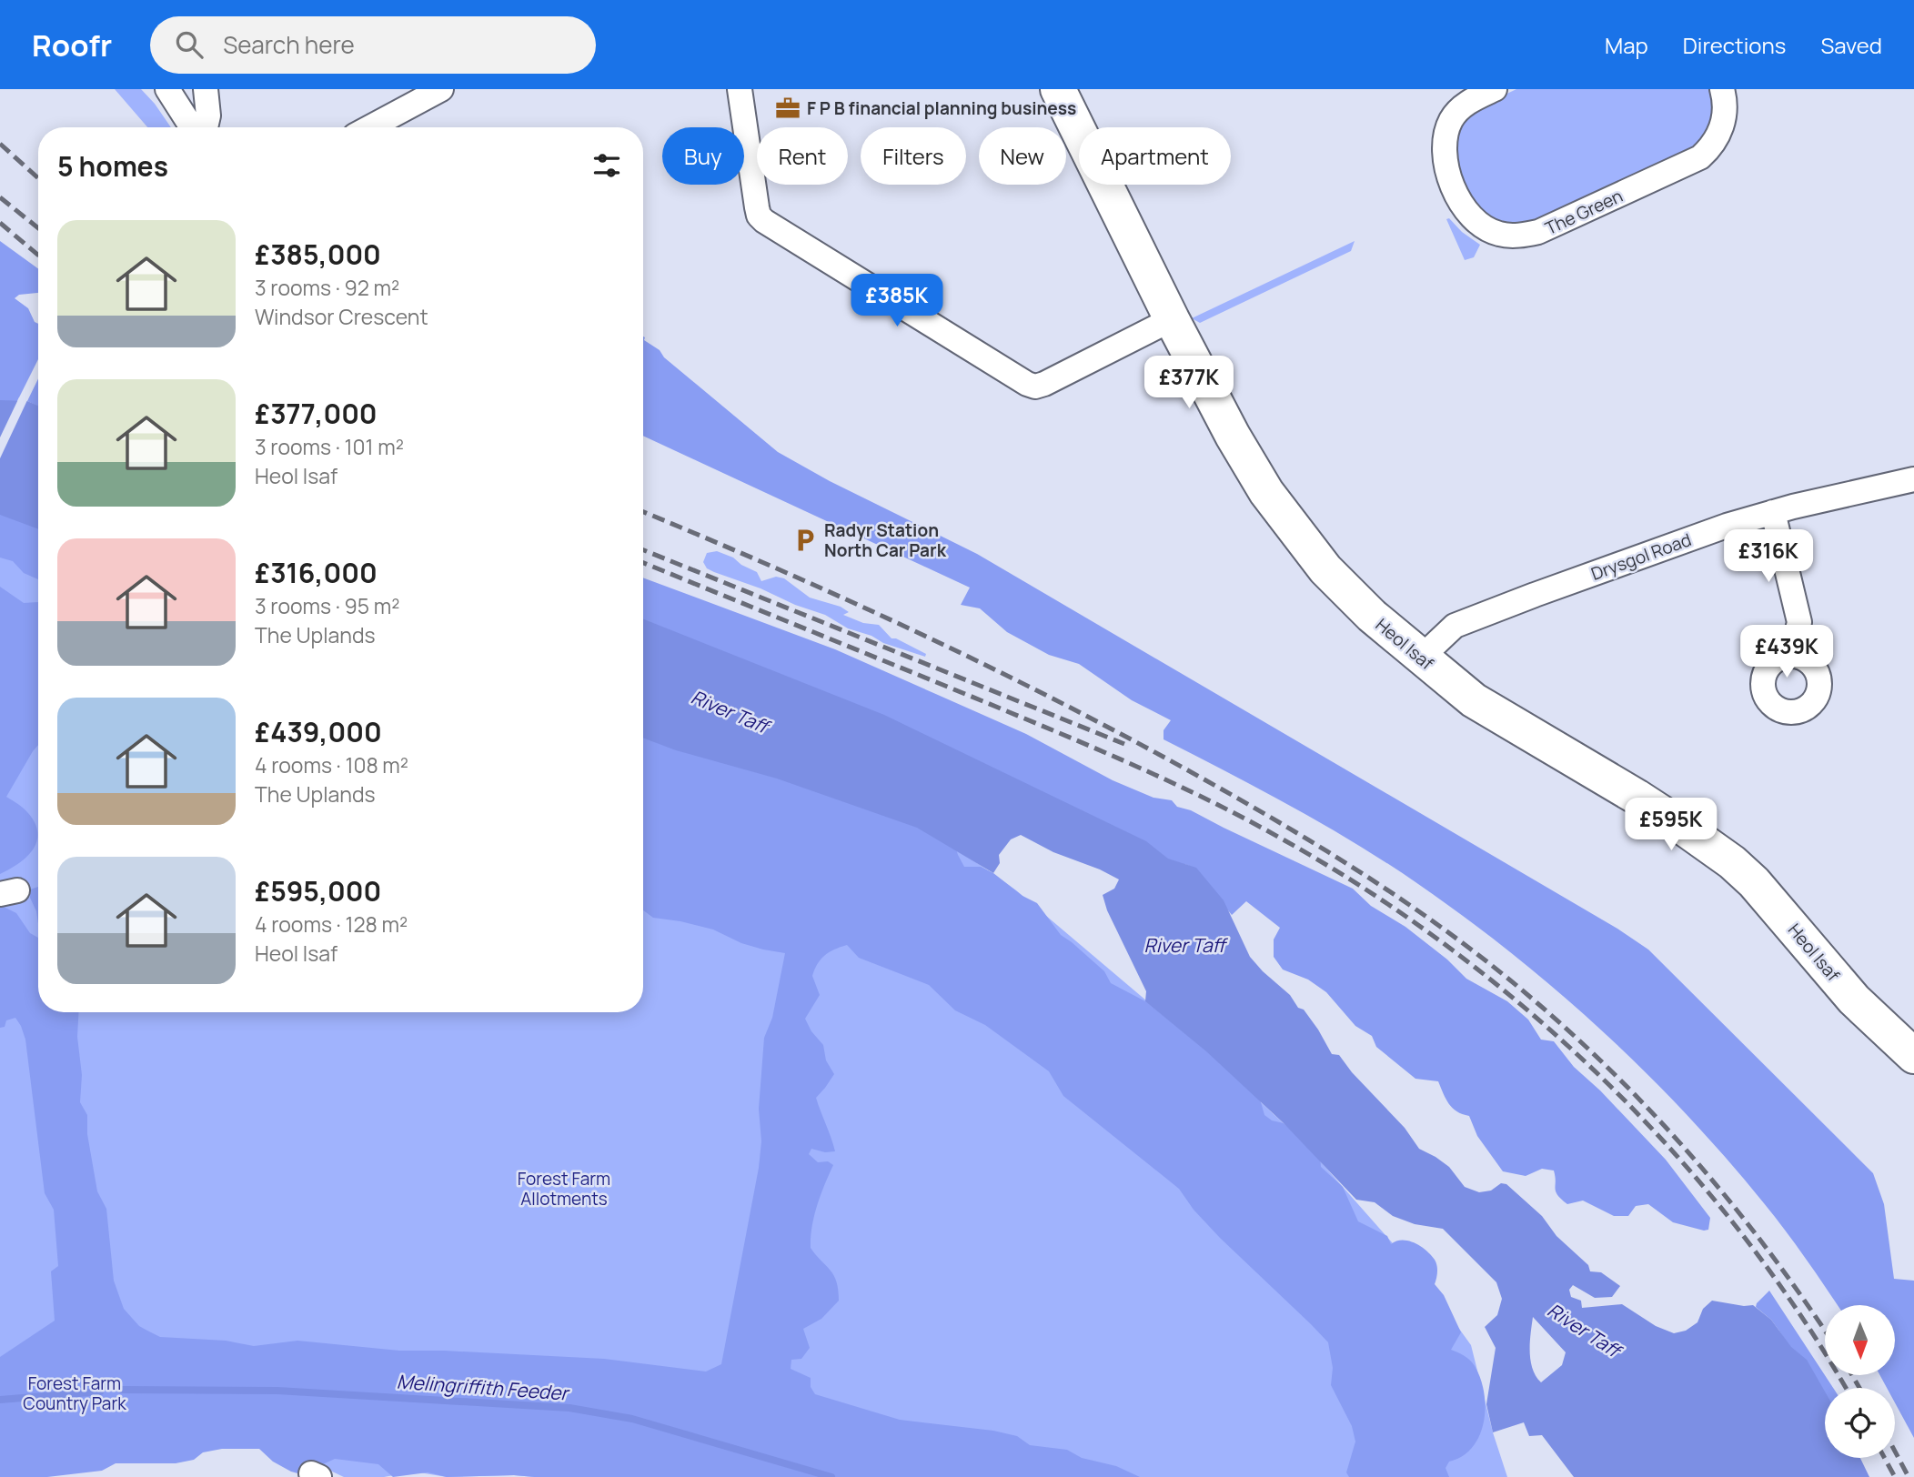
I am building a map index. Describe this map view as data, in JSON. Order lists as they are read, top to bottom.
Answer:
{
  "streets": {
    "main road": ["Heol Isaf"],
    "street": ["The Green", "Drysgol Road"]
  },
  "crossings": [
    ["Drysgol Road", "Heol Isaf"]
  ],
  "water": ["River Taff", "Melingriffith Feeder"],
  "parks": ["Forest Farm Allotments", "Forest Farm Country Park"],
  "places": {
    "office": ["F P B financial planning business"],
    "parking": ["Radyr Station North Car Park"]
  },
  "north": "bottom",
  "page": {
    "header": "Roofr",
    "search": "Search here",
    "nav": ["Map", "Directions", "Saved"],
    "chip": [
      "Buy",
      "Rent",
      "Filters",
      "New",
      "Apartment"
    ],
    "heading": "5 homes",
    "list": [
      {
        "name": "£385,000",
        "note": "3 rooms · 92 m² · Windsor Crescent"
      },
      {
        "name": "£377,000",
        "note": "3 rooms · 101 m² · Heol Isaf"
      },
      {
        "name": "£316,000",
        "note": "3 rooms · 95 m² · The Uplands"
      },
      {
        "name": "£439,000",
        "note": "4 rooms · 108 m² · The Uplands"
      },
      {
        "name": "£595,000",
        "note": "4 rooms · 128 m² · Heol Isaf"
      }
    ],
    "price": [
      "£385K",
      "£377K",
      "£316K",
      "£439K",
      "£595K"
    ]
  }
}
